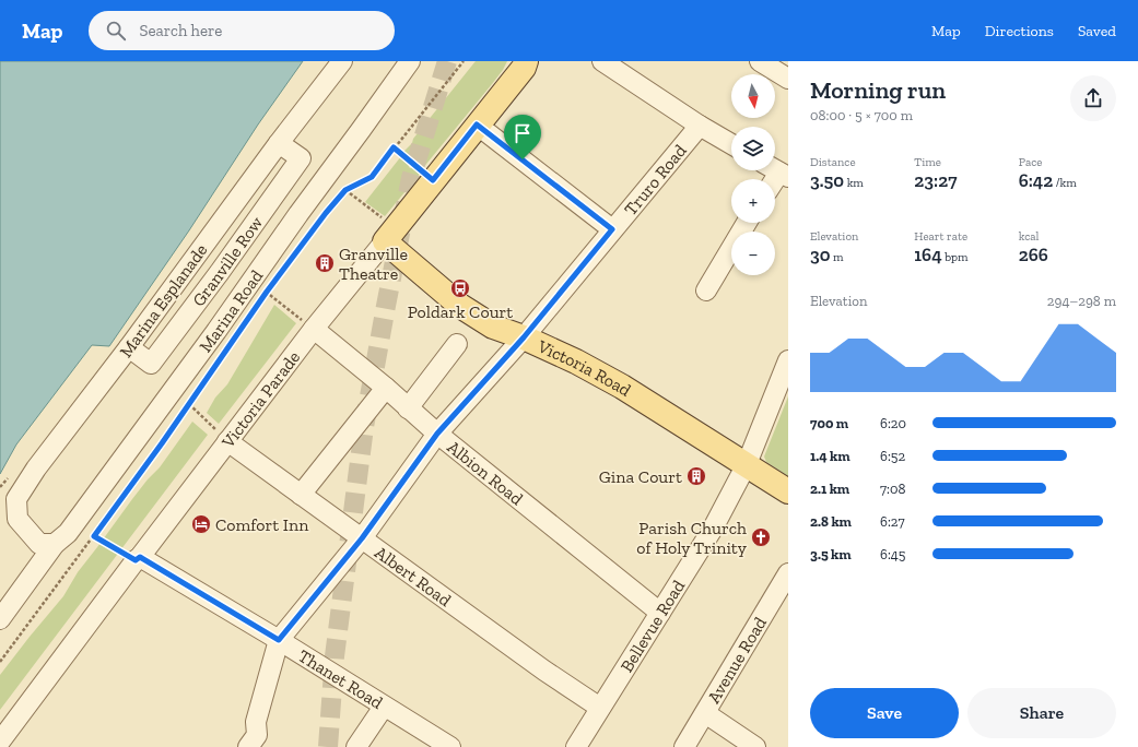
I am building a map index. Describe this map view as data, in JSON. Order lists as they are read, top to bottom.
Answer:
{
  "streets": {
    "main road": ["Victoria Road", "Victoria Parade"],
    "street": [
      "Truro Road",
      "Granville Row",
      "Marina Esplanade",
      "Marina Road",
      "Albion Road",
      "Albert Road",
      "Bellevue Road",
      "Avenue Road",
      "Thanet Road"
    ]
  },
  "crossings": [
    ["Truro Road", "Victoria Road"],
    ["Truro Road", "Albion Road"],
    ["Truro Road", "Albert Road"],
    ["Truro Road", "Thanet Road"],
    ["Granville Row", "Marina Esplanade"],
    ["Marina Esplanade", "Marina Road"],
    ["Victoria Road", "Victoria Parade"],
    ["Victoria Road", "Bellevue Road"],
    ["Victoria Parade", "Albion Road"],
    ["Victoria Parade", "Albert Road"],
    ["Victoria Parade", "Thanet Road"],
    ["Albion Road", "Bellevue Road"],
    ["Albert Road", "Bellevue Road"]
  ],
  "places": {
    "building": ["Granville Theatre", "Gina Court"],
    "bus stop": ["Poldark Court"],
    "hotel": ["Comfort Inn"],
    "church": ["Parish Church of Holy Trinity"]
  },
  "north": "bottom",
  "page": {
    "header": "Map",
    "search": "Search here",
    "nav": ["Map", "Directions", "Saved"],
    "heading": ["Morning run", "08:00 · 5 × 700 m"],
    "map_buttons": ["+", "−"],
    "stats": [
      ["Distance", "3.50 km"],
      ["Time", "23:27"],
      ["Pace", "6:42 /km"],
      ["Elevation", "30 m"],
      ["Heart rate", "164 bpm"],
      ["kcal", "266"]
    ],
    "chart": ["Elevation", "294–298 m"],
    "list": [
      {
        "name": "700 m",
        "note": "6:20"
      },
      {
        "name": "1.4 km",
        "note": "6:52"
      },
      {
        "name": "2.1 km",
        "note": "7:08"
      },
      {
        "name": "2.8 km",
        "note": "6:27"
      },
      {
        "name": "3.5 km",
        "note": "6:45"
      }
    ],
    "buttons": ["Save", "Share"]
  }
}
